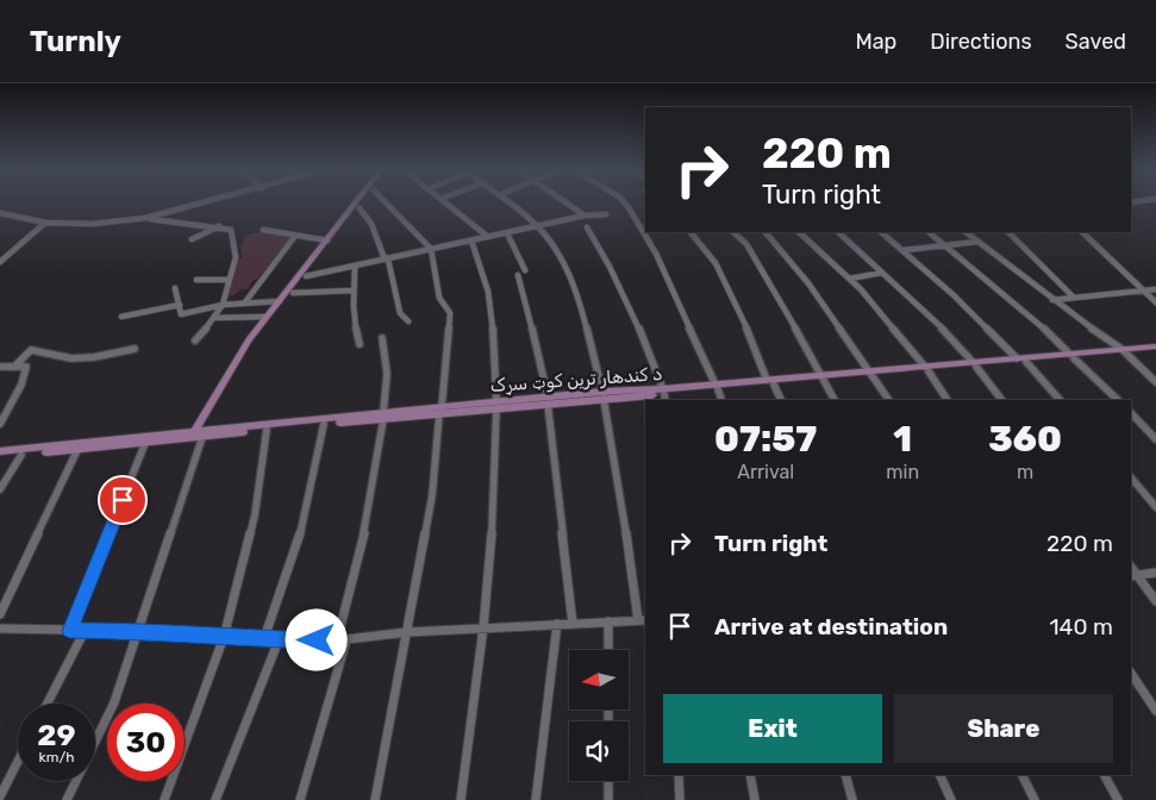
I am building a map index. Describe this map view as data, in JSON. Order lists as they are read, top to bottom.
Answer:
{
  "streets": {
    "main road": ["د کندهار ترين کوټ سړک"]
  },
  "north": "left",
  "page": {
    "header": "Turnly",
    "nav": ["Map", "Directions", "Saved"],
    "turn": ["220 m", "Turn right"],
    "eta": [
      "07:57",
      "Arrival",
      "1",
      "min",
      "360",
      "m"
    ],
    "list": [
      {
        "name": "Turn right",
        "value": "220 m"
      },
      {
        "name": "Arrive at destination",
        "value": "140 m"
      }
    ],
    "buttons": ["Exit", "Share"],
    "speed": "29 km/h",
    "limit": "30"
  }
}
